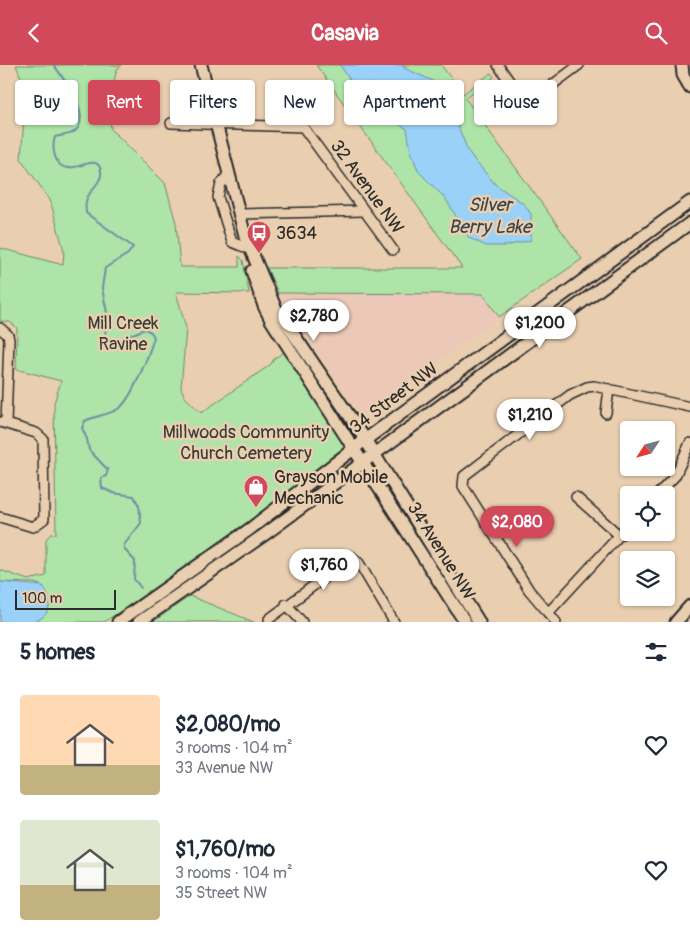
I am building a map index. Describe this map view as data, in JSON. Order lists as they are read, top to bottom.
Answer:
{
  "streets": {
    "main road": ["34 Street NW", "34 Avenue NW"],
    "street": ["32 Avenue NW"]
  },
  "crossings": [
    ["34 Street NW", "34 Avenue NW"]
  ],
  "water": ["Silver Berry Lake"],
  "parks": ["Mill Creek Ravine", "Millwoods Community Church Cemetery"],
  "places": {
    "bus stop": ["3634"],
    "shop": ["Grayson Mobile Mechanic"]
  },
  "scale_bar": "100 m",
  "north": "bottom left",
  "page": {
    "header": "Casavia",
    "chip": [
      "Buy",
      "Rent",
      "Filters",
      "New",
      "Apartment",
      "House"
    ],
    "price": [
      "$2,780",
      "$1,200",
      "$1,210",
      "$2,080",
      "$1,760"
    ],
    "scale": "100 m",
    "heading": "5 homes",
    "list": [
      {
        "name": "$2,080/mo",
        "note": "3 rooms · 104 m² · 33 Avenue NW"
      },
      {
        "name": "$1,760/mo",
        "note": "3 rooms · 104 m² · 35 Street NW"
      }
    ]
  }
}
